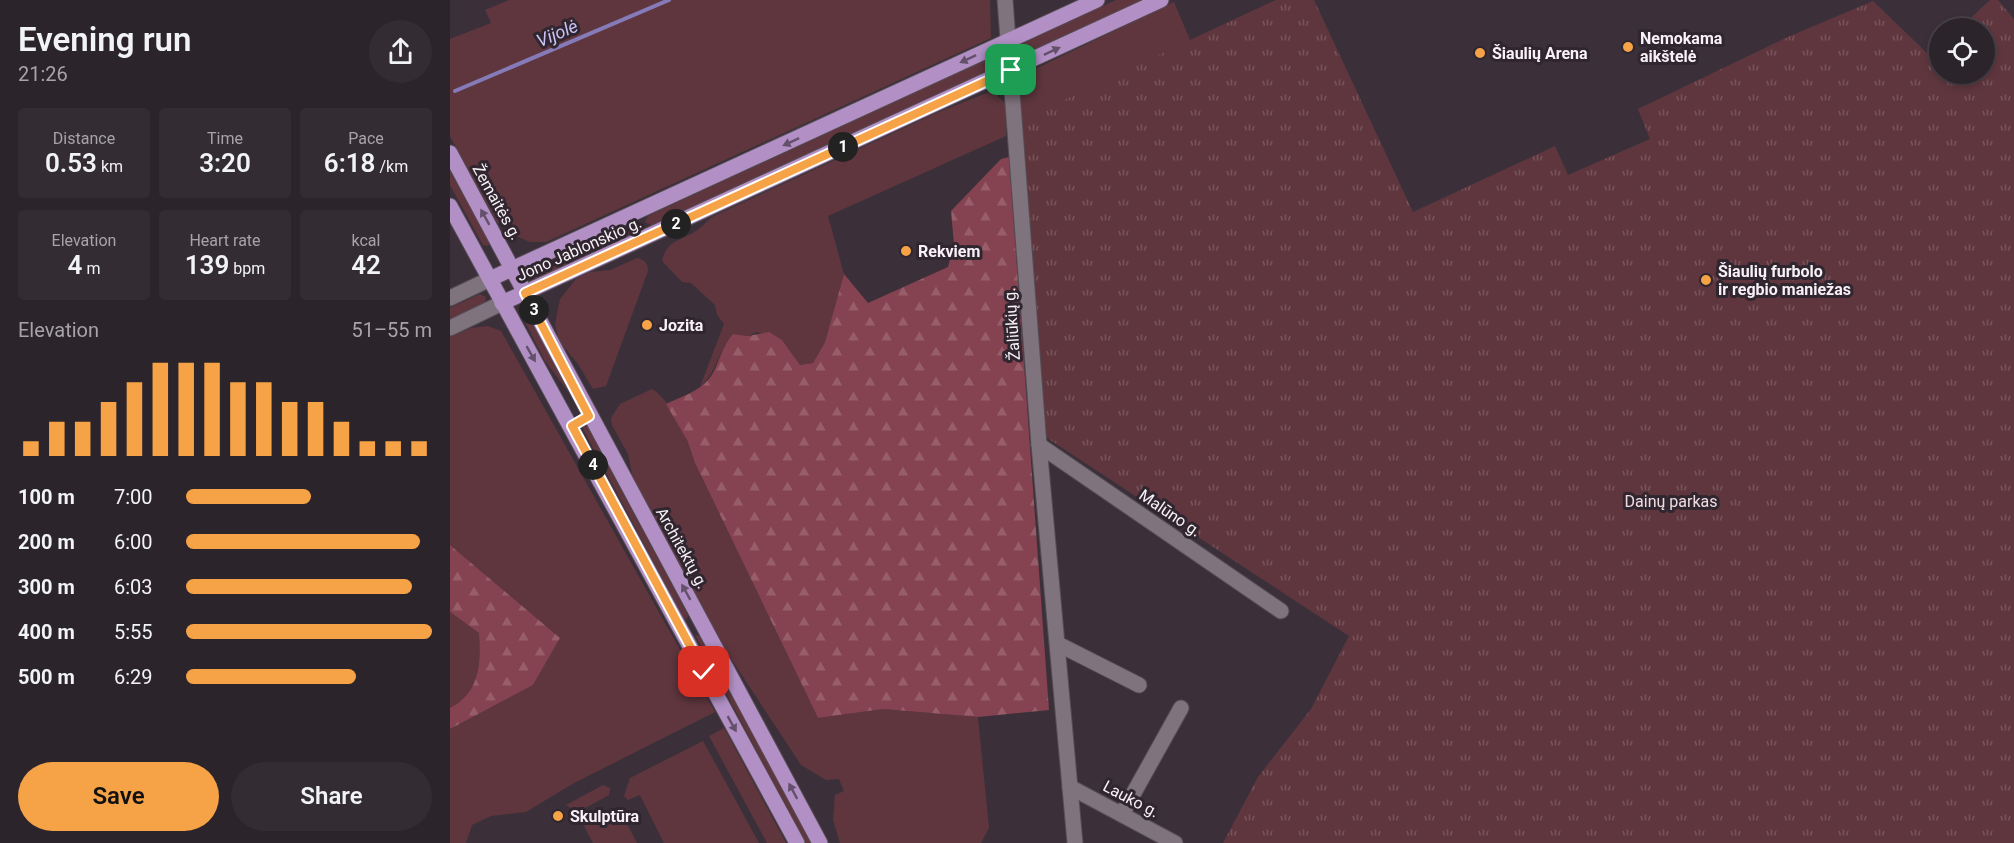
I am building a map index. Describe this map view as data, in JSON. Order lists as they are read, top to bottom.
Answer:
{
  "streets": {
    "main road": ["Žemaitės g.", "Jono Jablonskio g.", "Architektų g."],
    "street": ["Žaliūkių g.", "Malūno g.", "Lauko g."]
  },
  "crossings": [
    ["Žemaitės g.", "Jono Jablonskio g."],
    ["Žemaitės g.", "Architektų g."],
    ["Jono Jablonskio g.", "Žaliūkių g."],
    ["Jono Jablonskio g.", "Architektų g."],
    ["Žaliūkių g.", "Malūno g."],
    ["Žaliūkių g.", "Lauko g."]
  ],
  "water": ["Vijolė"],
  "parks": ["Dainų parkas"],
  "places": [
    "Nemokama aikštelė",
    "Šiaulių Arena",
    "Rekviem",
    "Šiaulių furbolo ir regbio maniežas",
    "Jozita",
    "Skulptūra"
  ],
  "page": {
    "heading": ["Evening run", "21:26"],
    "stats": [
      ["Distance", "0.53 km"],
      ["Time", "3:20"],
      ["Pace", "6:18 /km"],
      ["Elevation", "4 m"],
      ["Heart rate", "139 bpm"],
      ["kcal", "42"]
    ],
    "pins": [
      "1",
      "2",
      "3",
      "4"
    ],
    "chart": ["Elevation", "51–55 m"],
    "list": [
      {
        "name": "100 m",
        "note": "7:00"
      },
      {
        "name": "200 m",
        "note": "6:00"
      },
      {
        "name": "300 m",
        "note": "6:03"
      },
      {
        "name": "400 m",
        "note": "5:55"
      },
      {
        "name": "500 m",
        "note": "6:29"
      }
    ],
    "buttons": ["Save", "Share"]
  }
}
